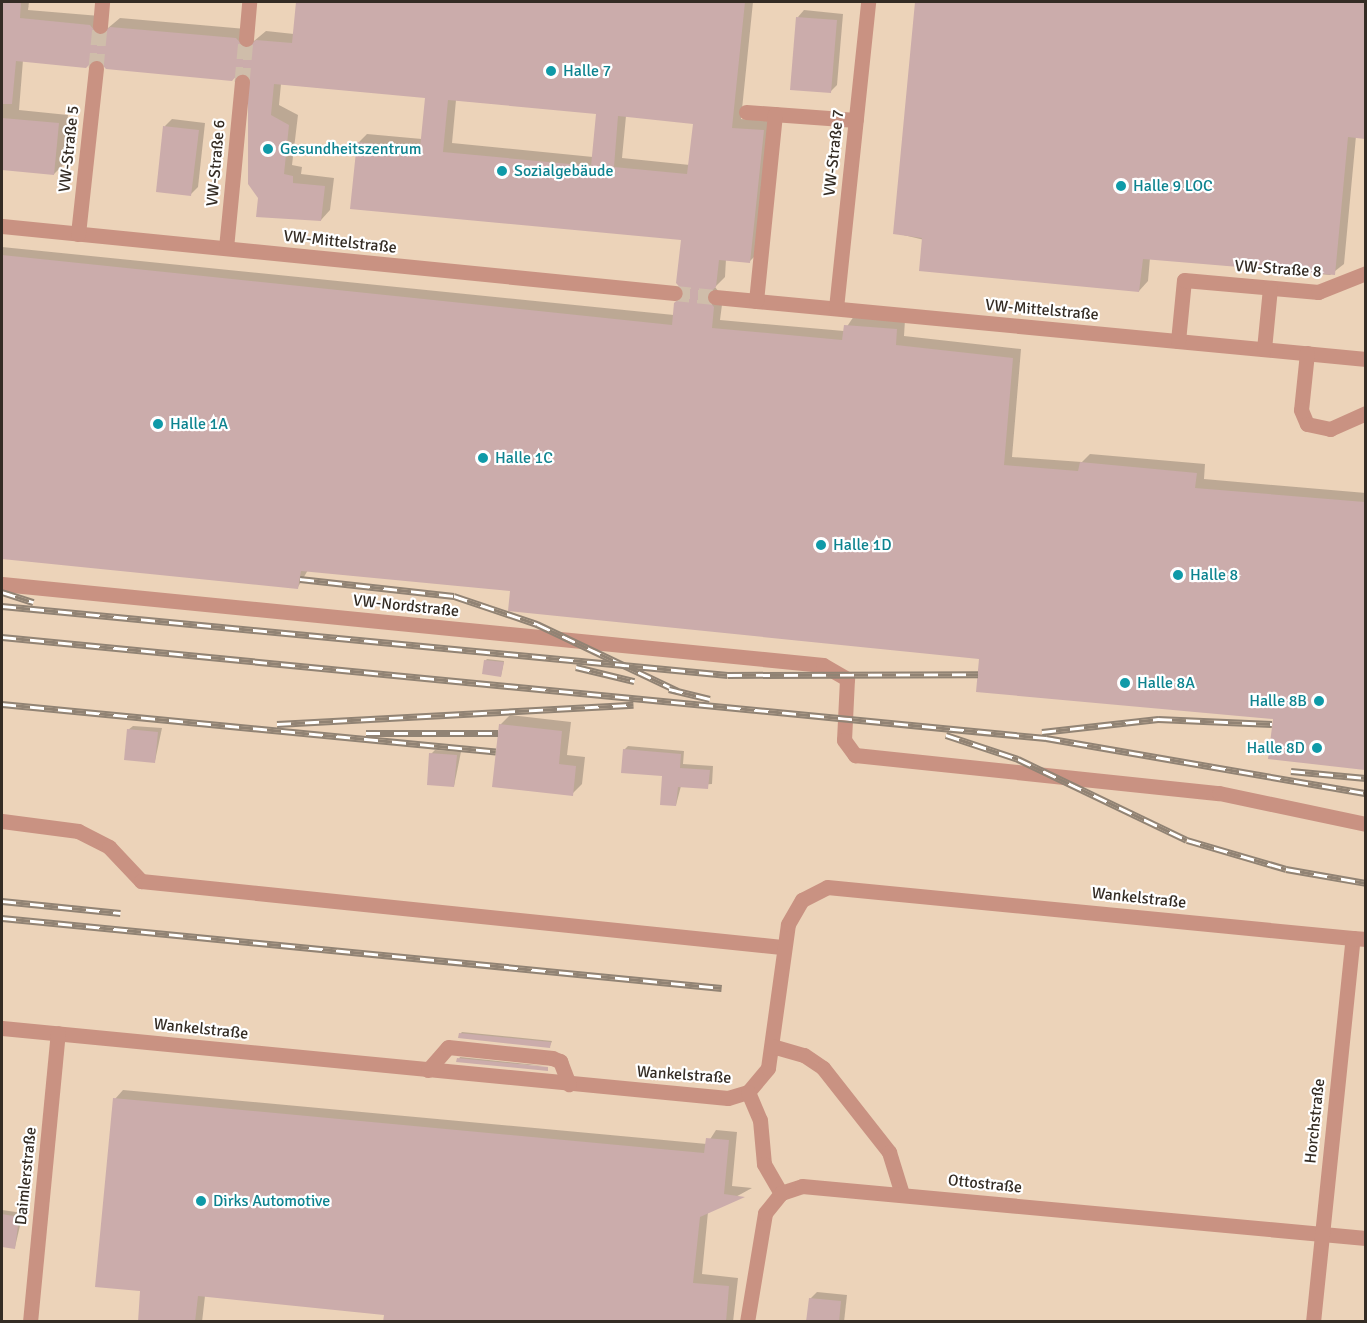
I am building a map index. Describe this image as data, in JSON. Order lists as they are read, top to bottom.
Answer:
{
  "streets": {
    "street": [
      "VW-Straße 5",
      "VW-Straße 7",
      "VW-Straße 6",
      "VW-Mittelstraße",
      "VW-Straße 8",
      "VW-Nordstraße",
      "Wankelstraße",
      "Horchstraße",
      "Daimlerstraße",
      "Ottostraße"
    ]
  },
  "crossings": [
    ["VW-Straße 5", "VW-Mittelstraße"],
    ["VW-Straße 7", "VW-Mittelstraße"],
    ["VW-Straße 6", "VW-Mittelstraße"],
    ["VW-Mittelstraße", "VW-Straße 8"],
    ["Wankelstraße", "Horchstraße"],
    ["Wankelstraße", "Daimlerstraße"],
    ["Horchstraße", "Ottostraße"]
  ],
  "places": [
    "Halle 7",
    "Gesundheitszentrum",
    "Sozialgebäude",
    "Halle 9 LOC",
    "Halle 1A",
    "Halle 1C",
    "Halle 1D",
    "Halle 8",
    "Halle 8A",
    "Halle 8B",
    "Halle 8D",
    "Dirks Automotive"
  ]
}
